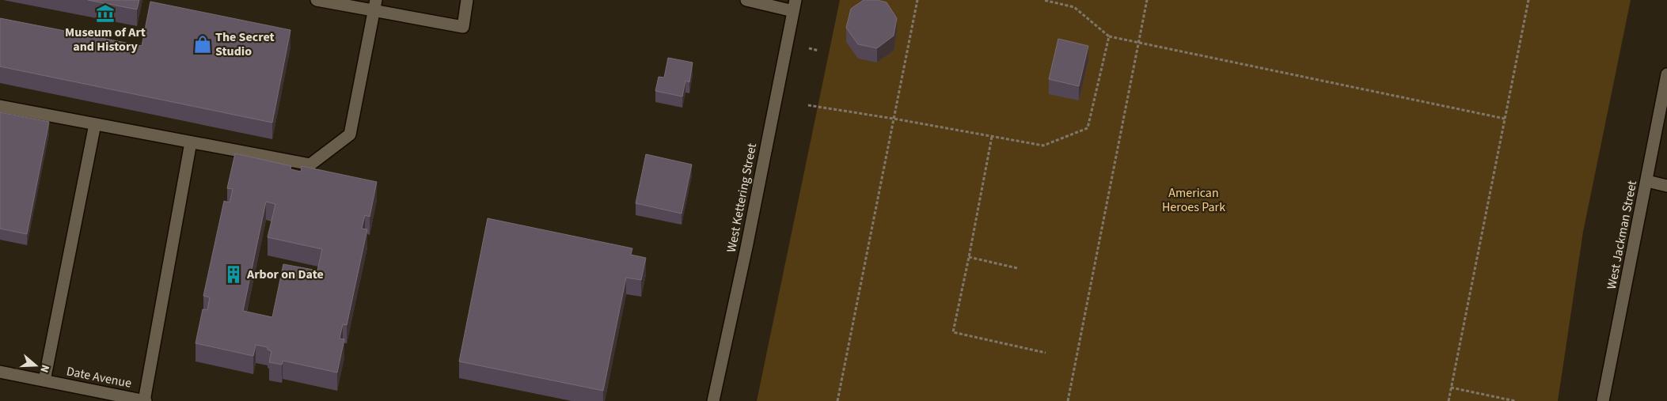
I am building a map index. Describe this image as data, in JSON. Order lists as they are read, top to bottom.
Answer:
{
  "streets": {
    "street": ["West Kettering Street", "West Jackman Street", "Date Avenue"]
  },
  "parks": ["American Heroes Park"],
  "places": {
    "museum": ["Museum of Art and History"],
    "shop": ["The Secret Studio"],
    "building": ["Arbor on Date"]
  },
  "north": "right"
}
